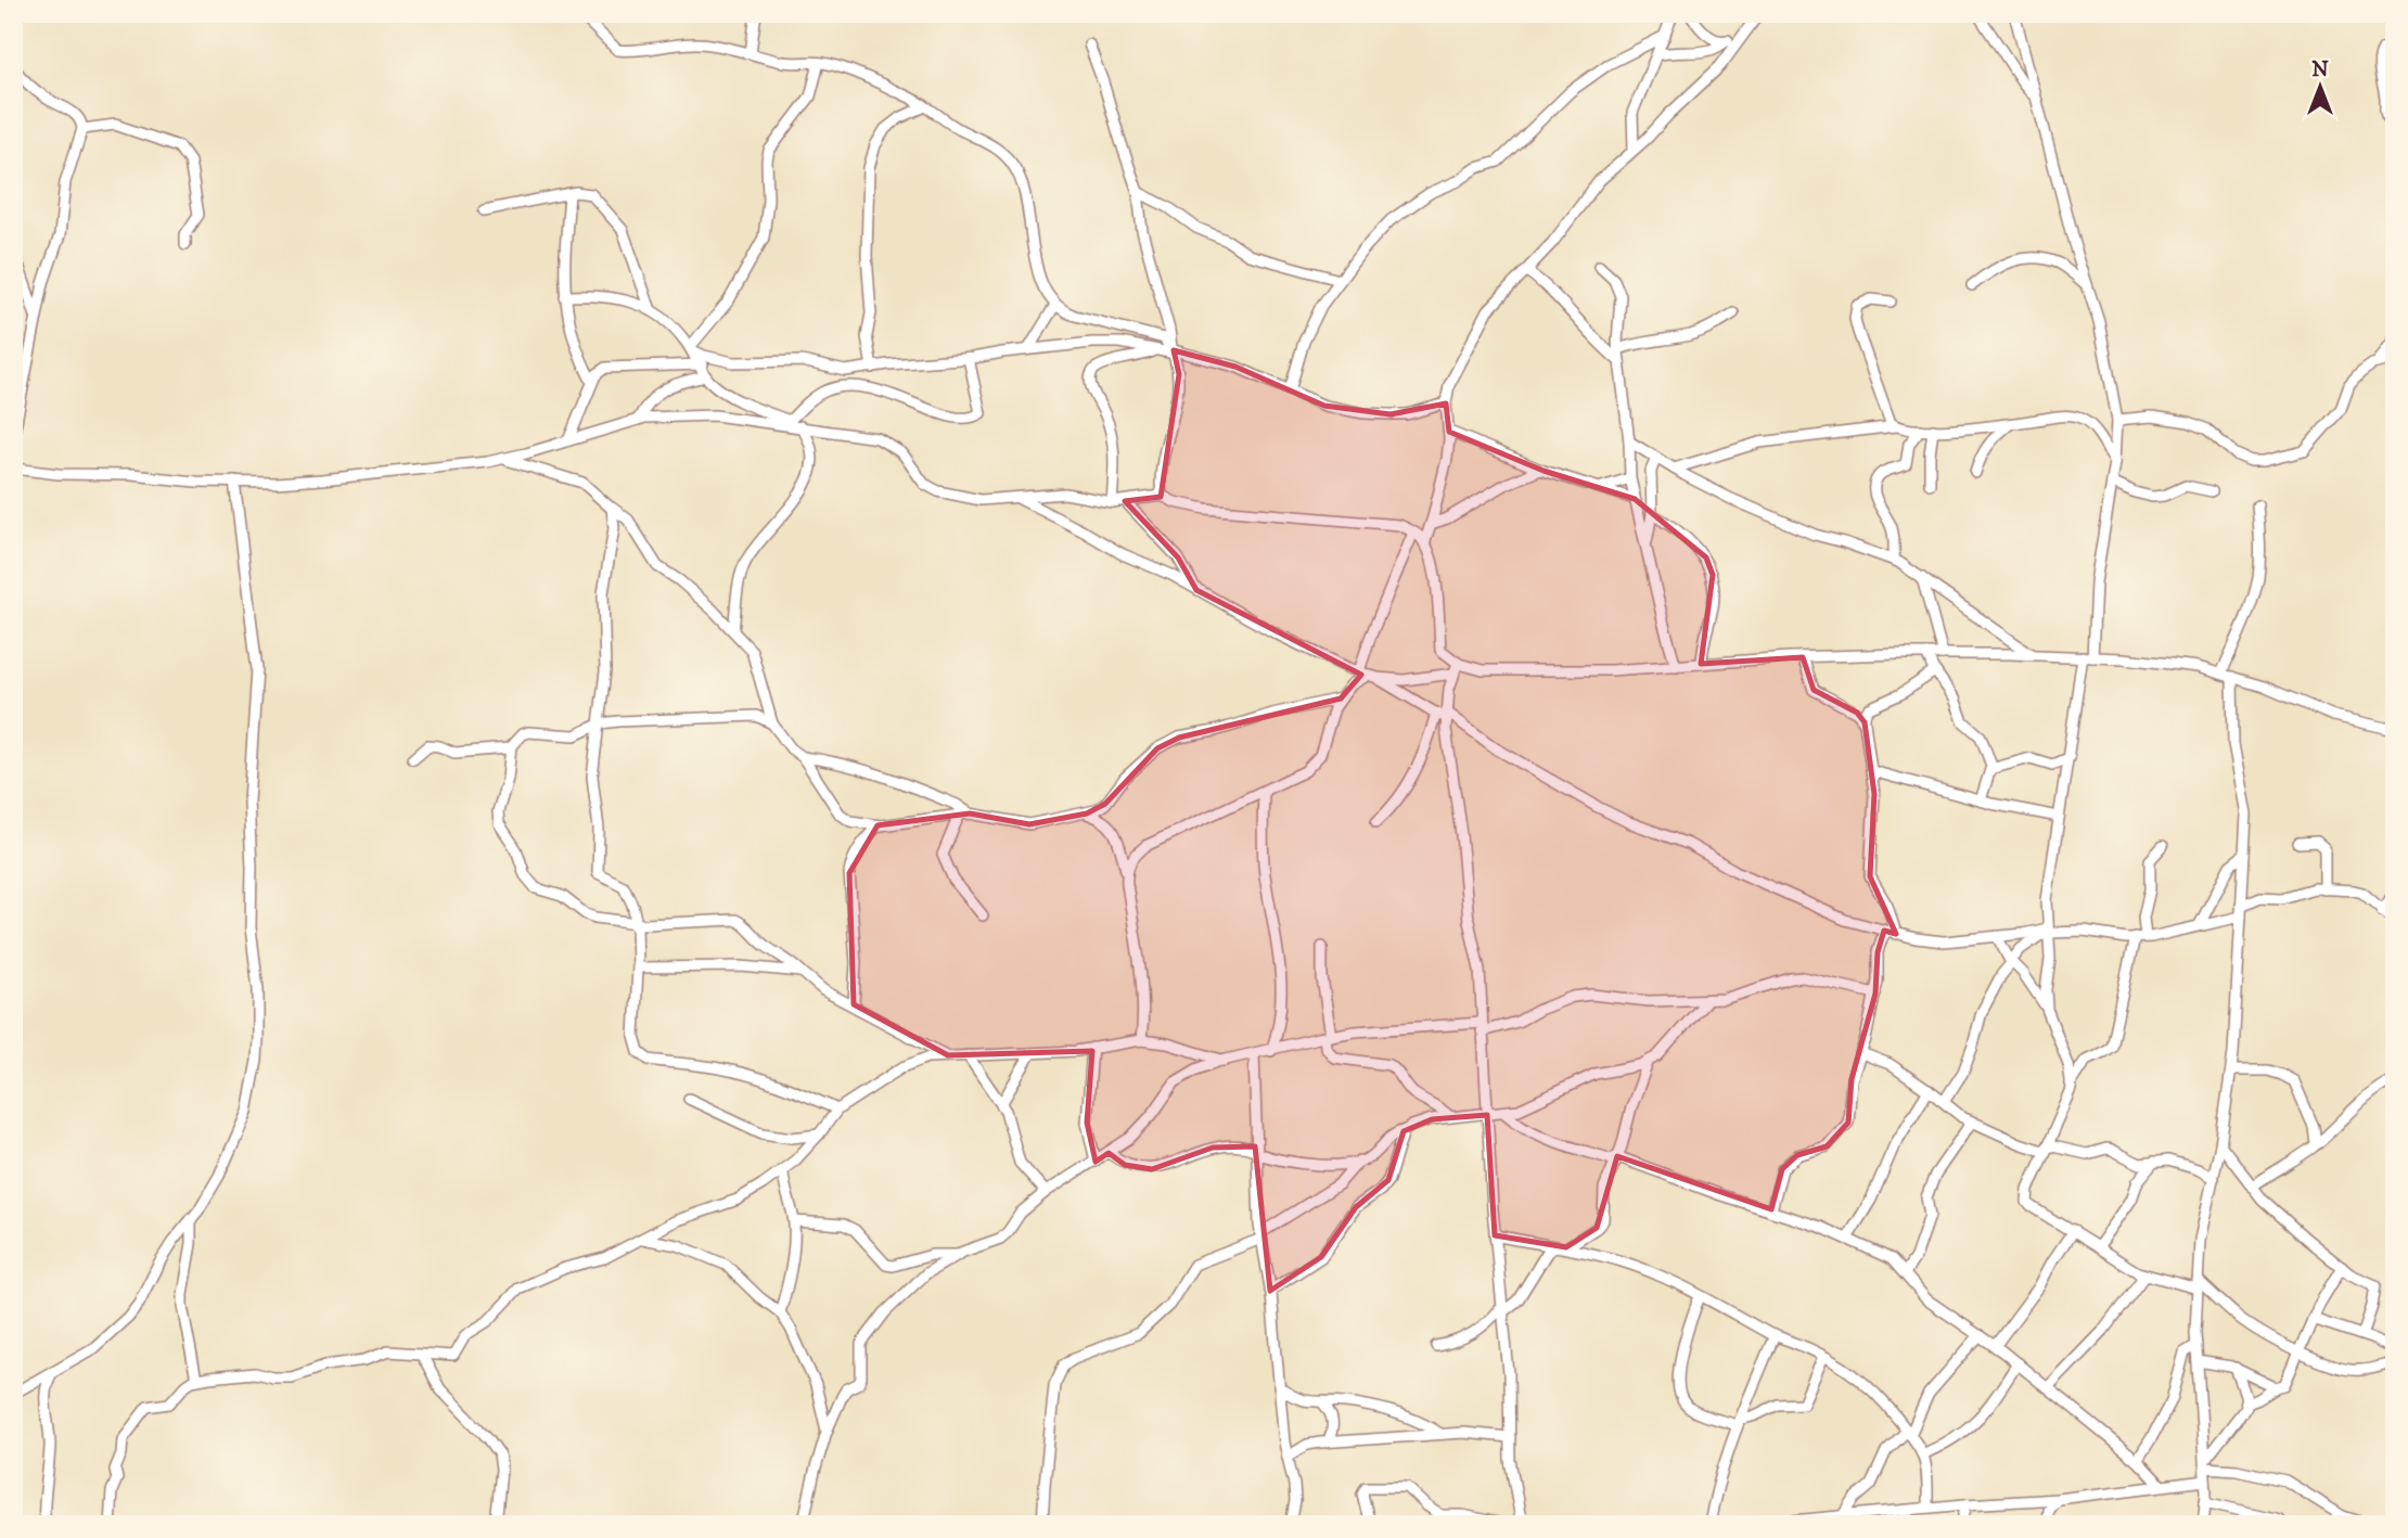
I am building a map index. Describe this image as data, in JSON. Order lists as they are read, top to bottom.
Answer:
{
  "north": "top"
}
